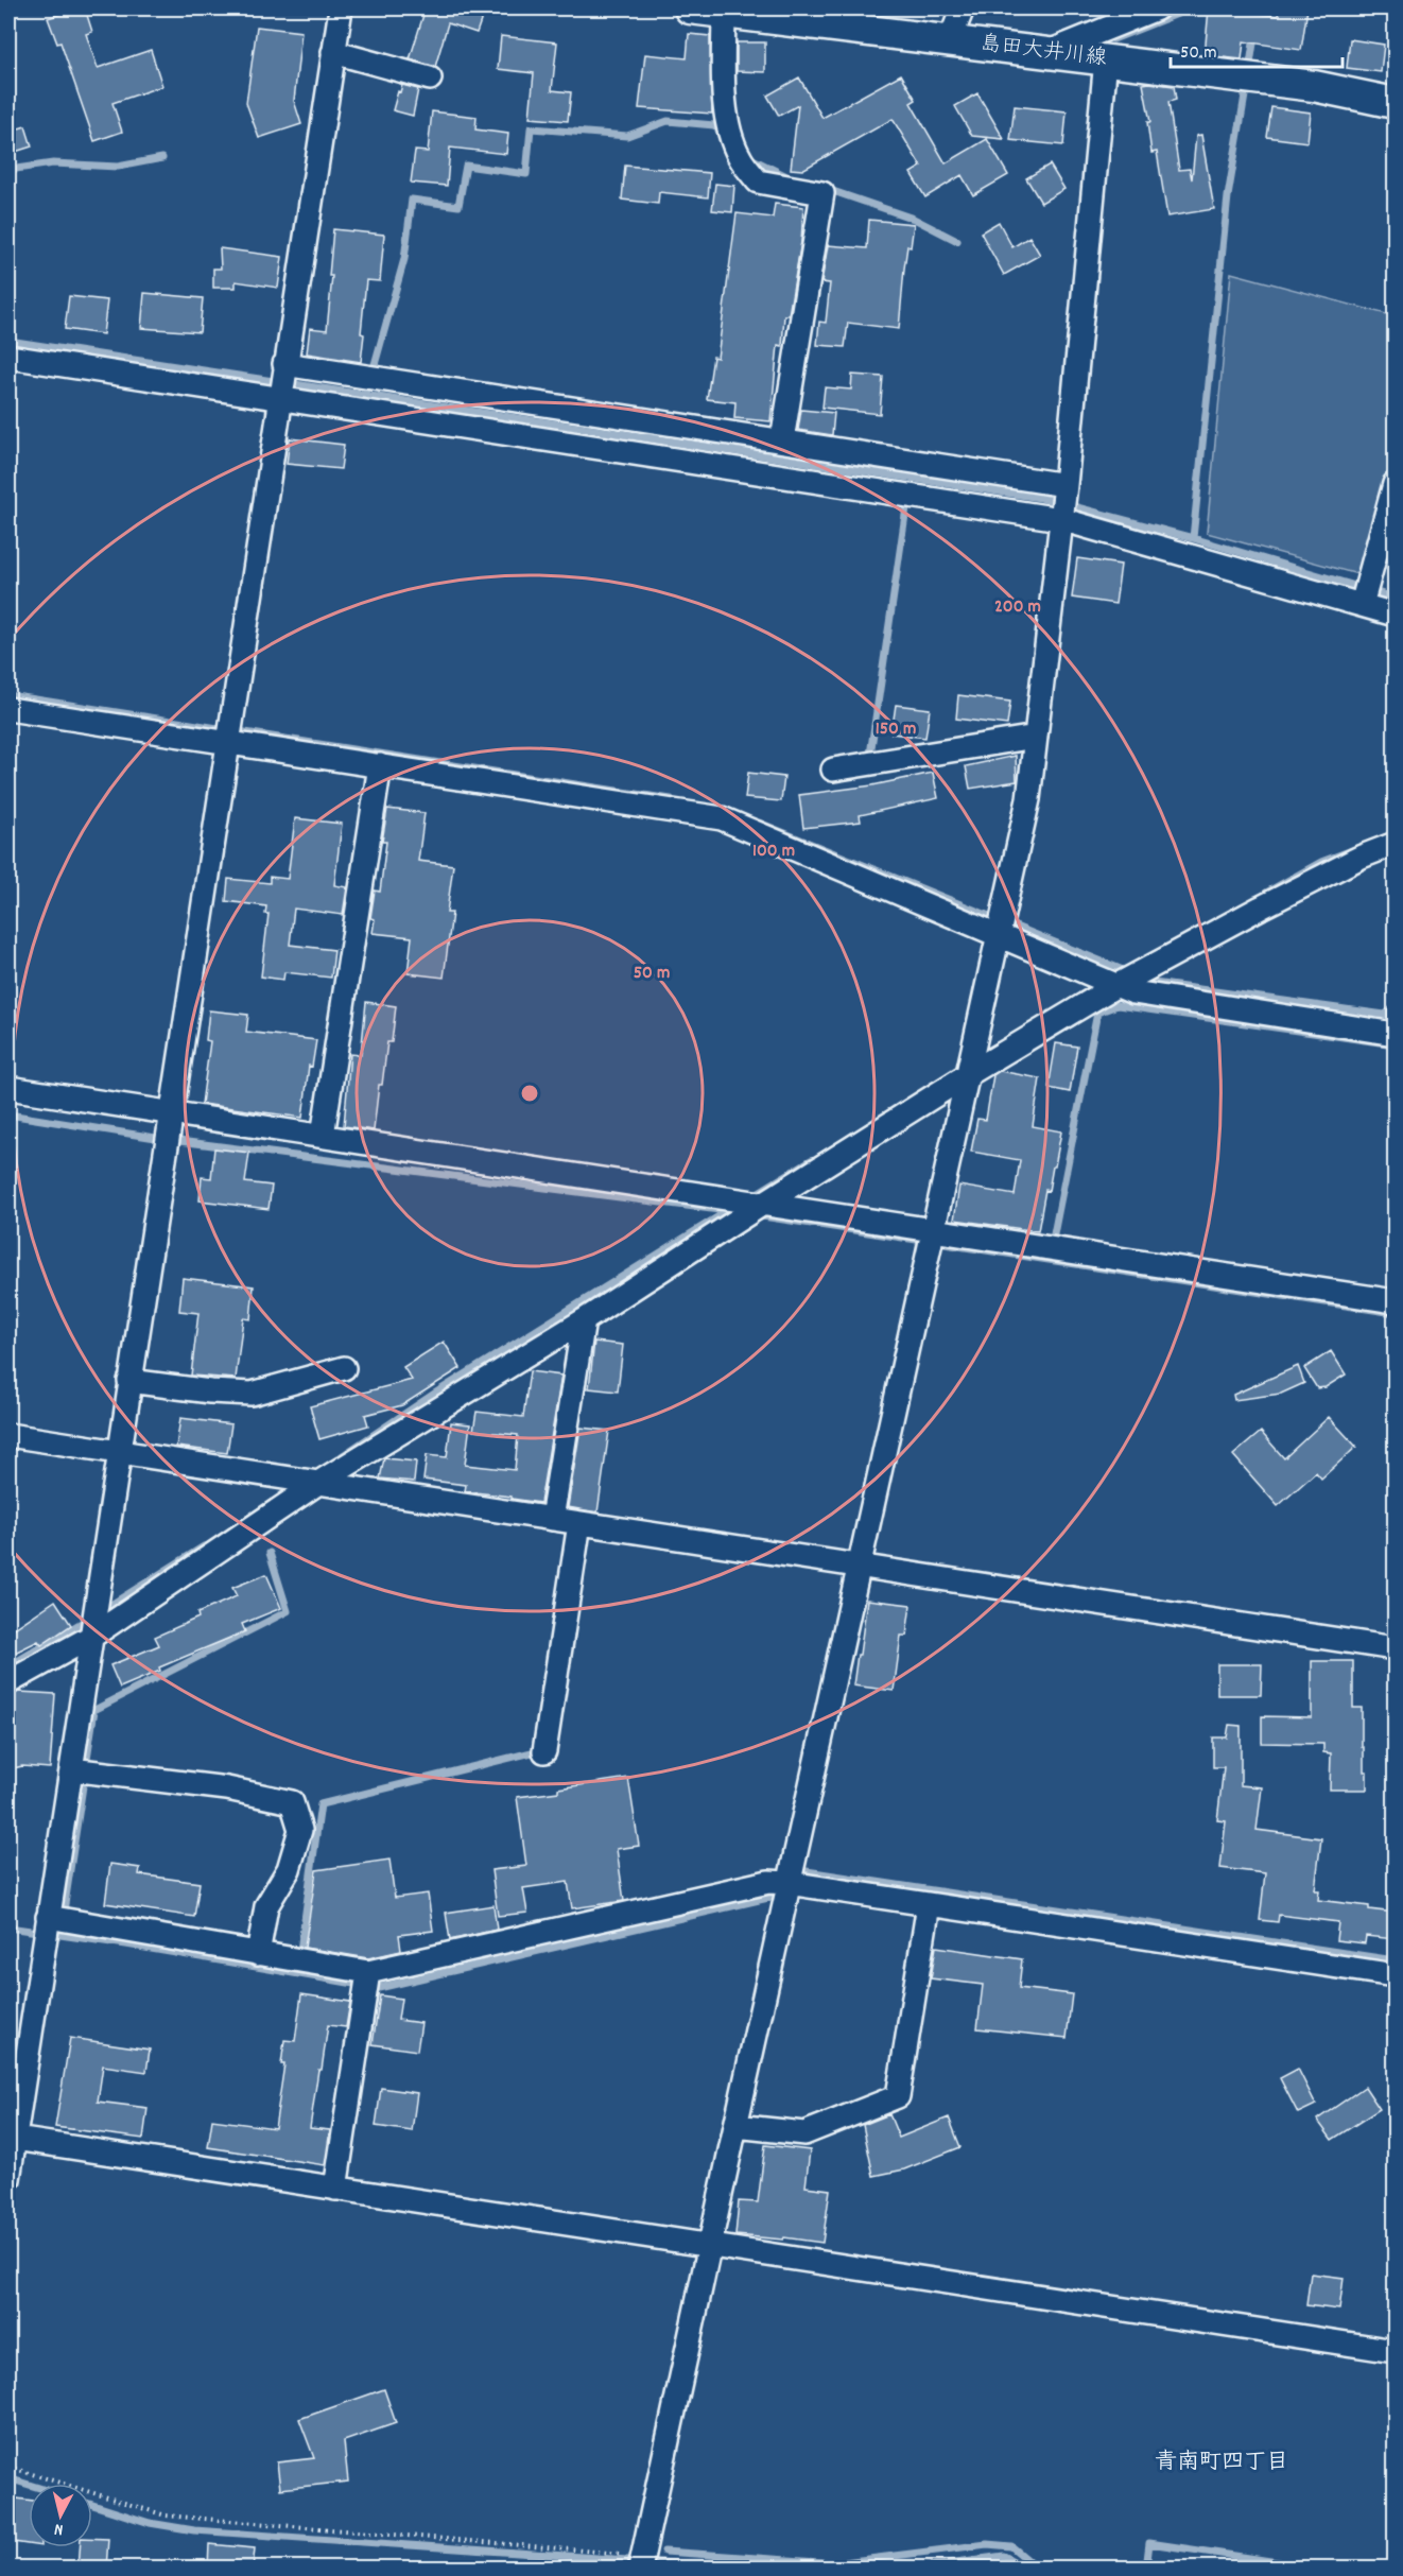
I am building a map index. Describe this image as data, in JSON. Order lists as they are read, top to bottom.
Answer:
{
  "streets": {
    "main road": ["島田大井川線"]
  },
  "districts": ["青南町四丁目"],
  "scale_bar": "50 m",
  "north": "bottom",
  "rings": [
    "200 m",
    "150 m",
    "100 m",
    "50 m"
  ]
}
